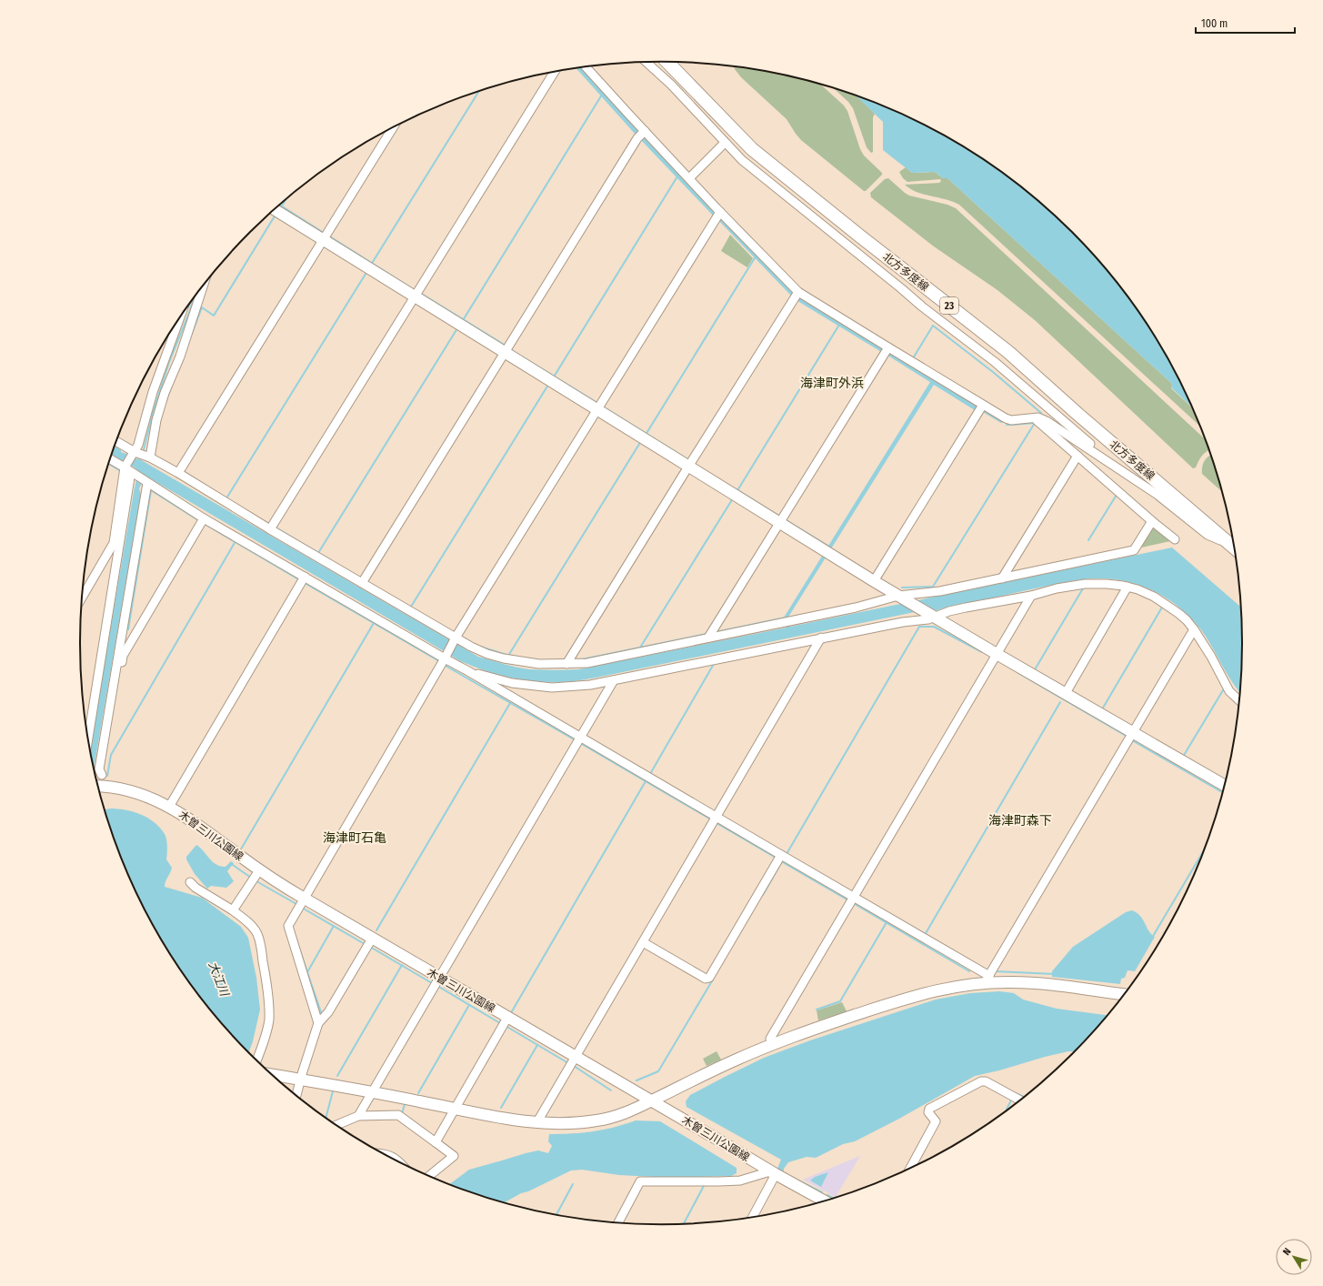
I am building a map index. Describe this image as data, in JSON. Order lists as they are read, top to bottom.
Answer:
{
  "streets": {
    "main road": ["北方多度線", "23"],
    "street": ["木曽三川公園線"]
  },
  "districts": ["海津町外浜", "海津町森下", "海津町石亀"],
  "water": ["大江川"],
  "scale_bar": "100 m",
  "north": "top left"
}
